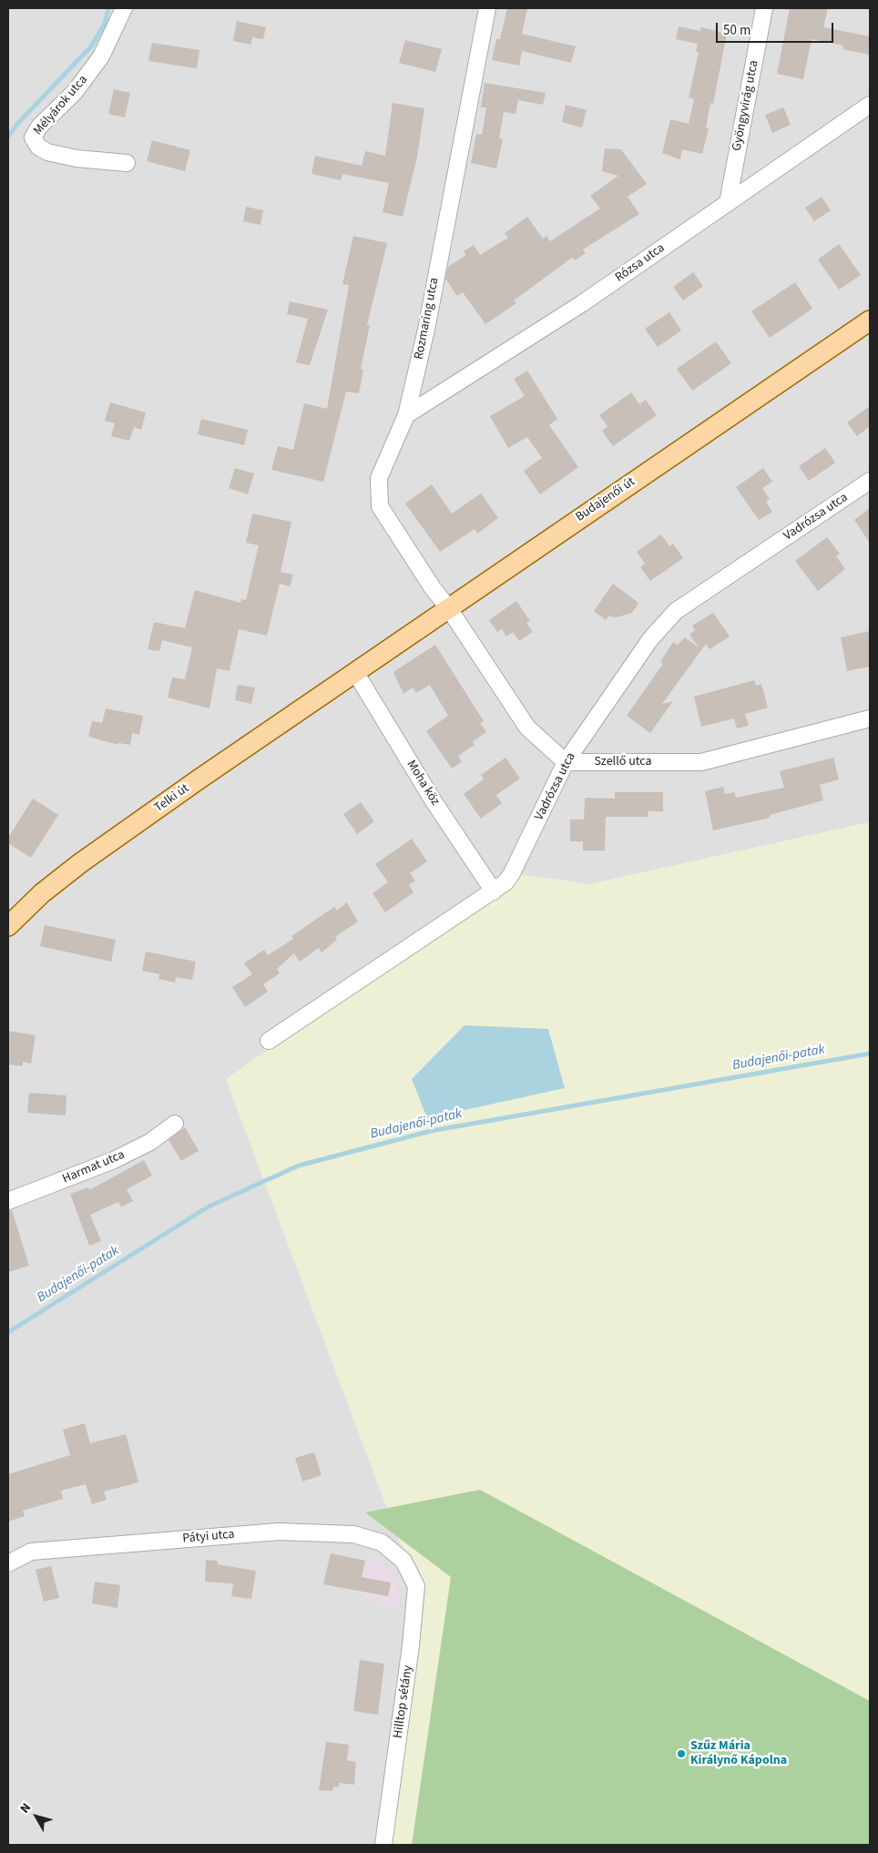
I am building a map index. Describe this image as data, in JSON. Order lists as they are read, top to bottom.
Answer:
{
  "streets": {
    "main road": ["Budajenői út", "Telki út"],
    "street": [
      "Mélyárok utca",
      "Gyöngyvirág utca",
      "Rózsa utca",
      "Rozmaring utca",
      "Vadrózsa utca",
      "Szellő utca",
      "Moha köz",
      "Harmat utca",
      "Pátyi utca",
      "Hilltop sétány"
    ]
  },
  "crossings": [
    ["Gyöngyvirág utca", "Rózsa utca"],
    ["Rózsa utca", "Rozmaring utca"],
    ["Rozmaring utca", "Budajenői út"],
    ["Budajenői út", "Moha köz"],
    ["Budajenői út", "Telki út"],
    ["Vadrózsa utca", "Szellő utca"],
    ["Vadrózsa utca", "Moha köz"],
    ["Moha köz", "Telki út"],
    ["Pátyi utca", "Hilltop sétány"]
  ],
  "water": ["Budajenői-patak"],
  "places": ["Szűz Mária Királynő Kápolna"],
  "scale_bar": "50 m",
  "north": "top left"
}
